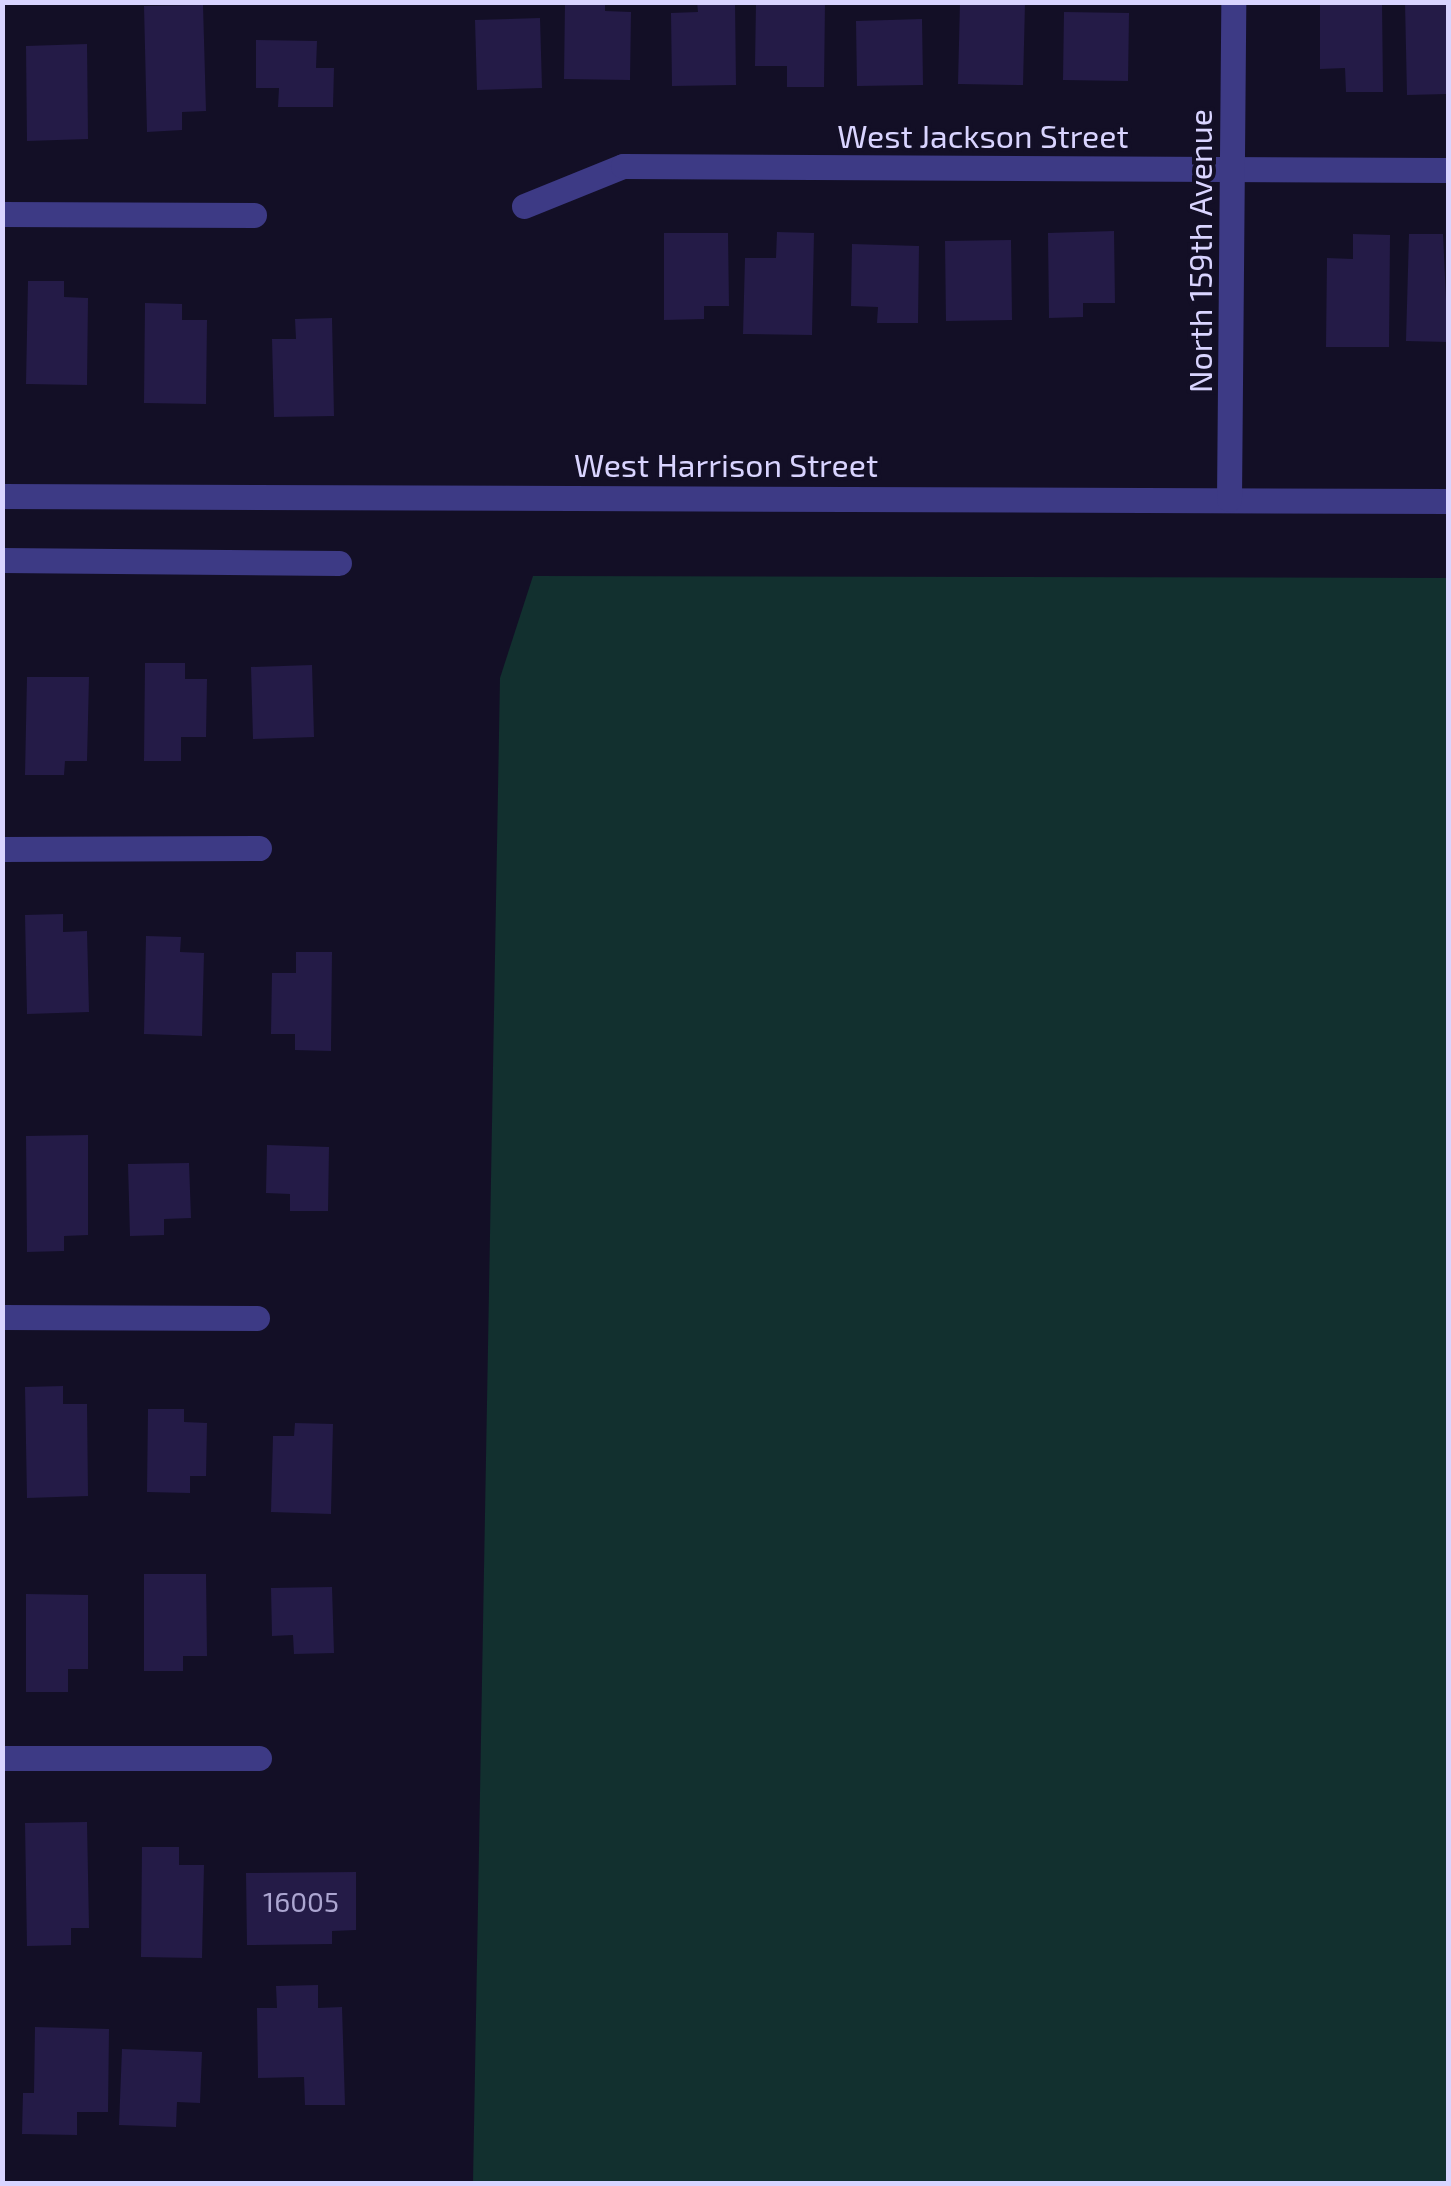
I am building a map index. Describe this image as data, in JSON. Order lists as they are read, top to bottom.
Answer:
{
  "streets": {
    "street": ["West Jackson Street", "North 159th Avenue", "West Harrison Street"]
  },
  "crossings": [
    ["West Jackson Street", "North 159th Avenue"],
    ["North 159th Avenue", "West Harrison Street"]
  ],
  "house_numbers": ["16005"]
}
